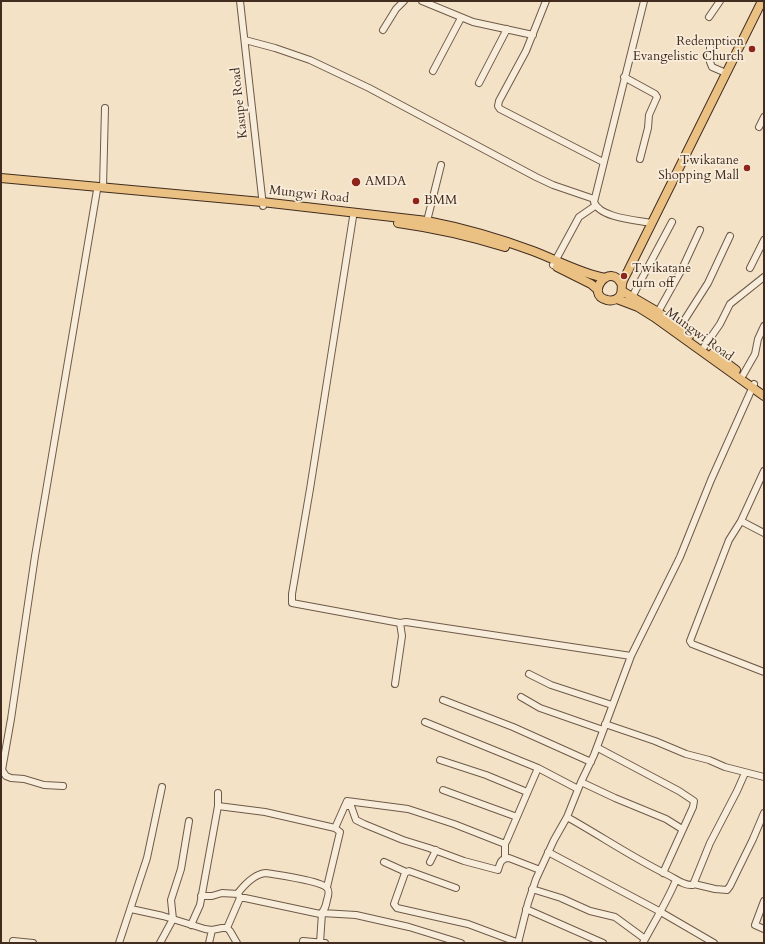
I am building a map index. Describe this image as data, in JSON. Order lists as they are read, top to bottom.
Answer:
{
  "streets": {
    "main road": ["Mungwi Road"],
    "street": ["Kasupe Road"]
  },
  "crossings": [
    ["Kasupe Road", "Mungwi Road"]
  ],
  "places": [
    "Redemption Evangelistic Church",
    "Twikatane Shopping Mall",
    "AMDA",
    "BMM",
    "Twikatane turn off"
  ]
}
